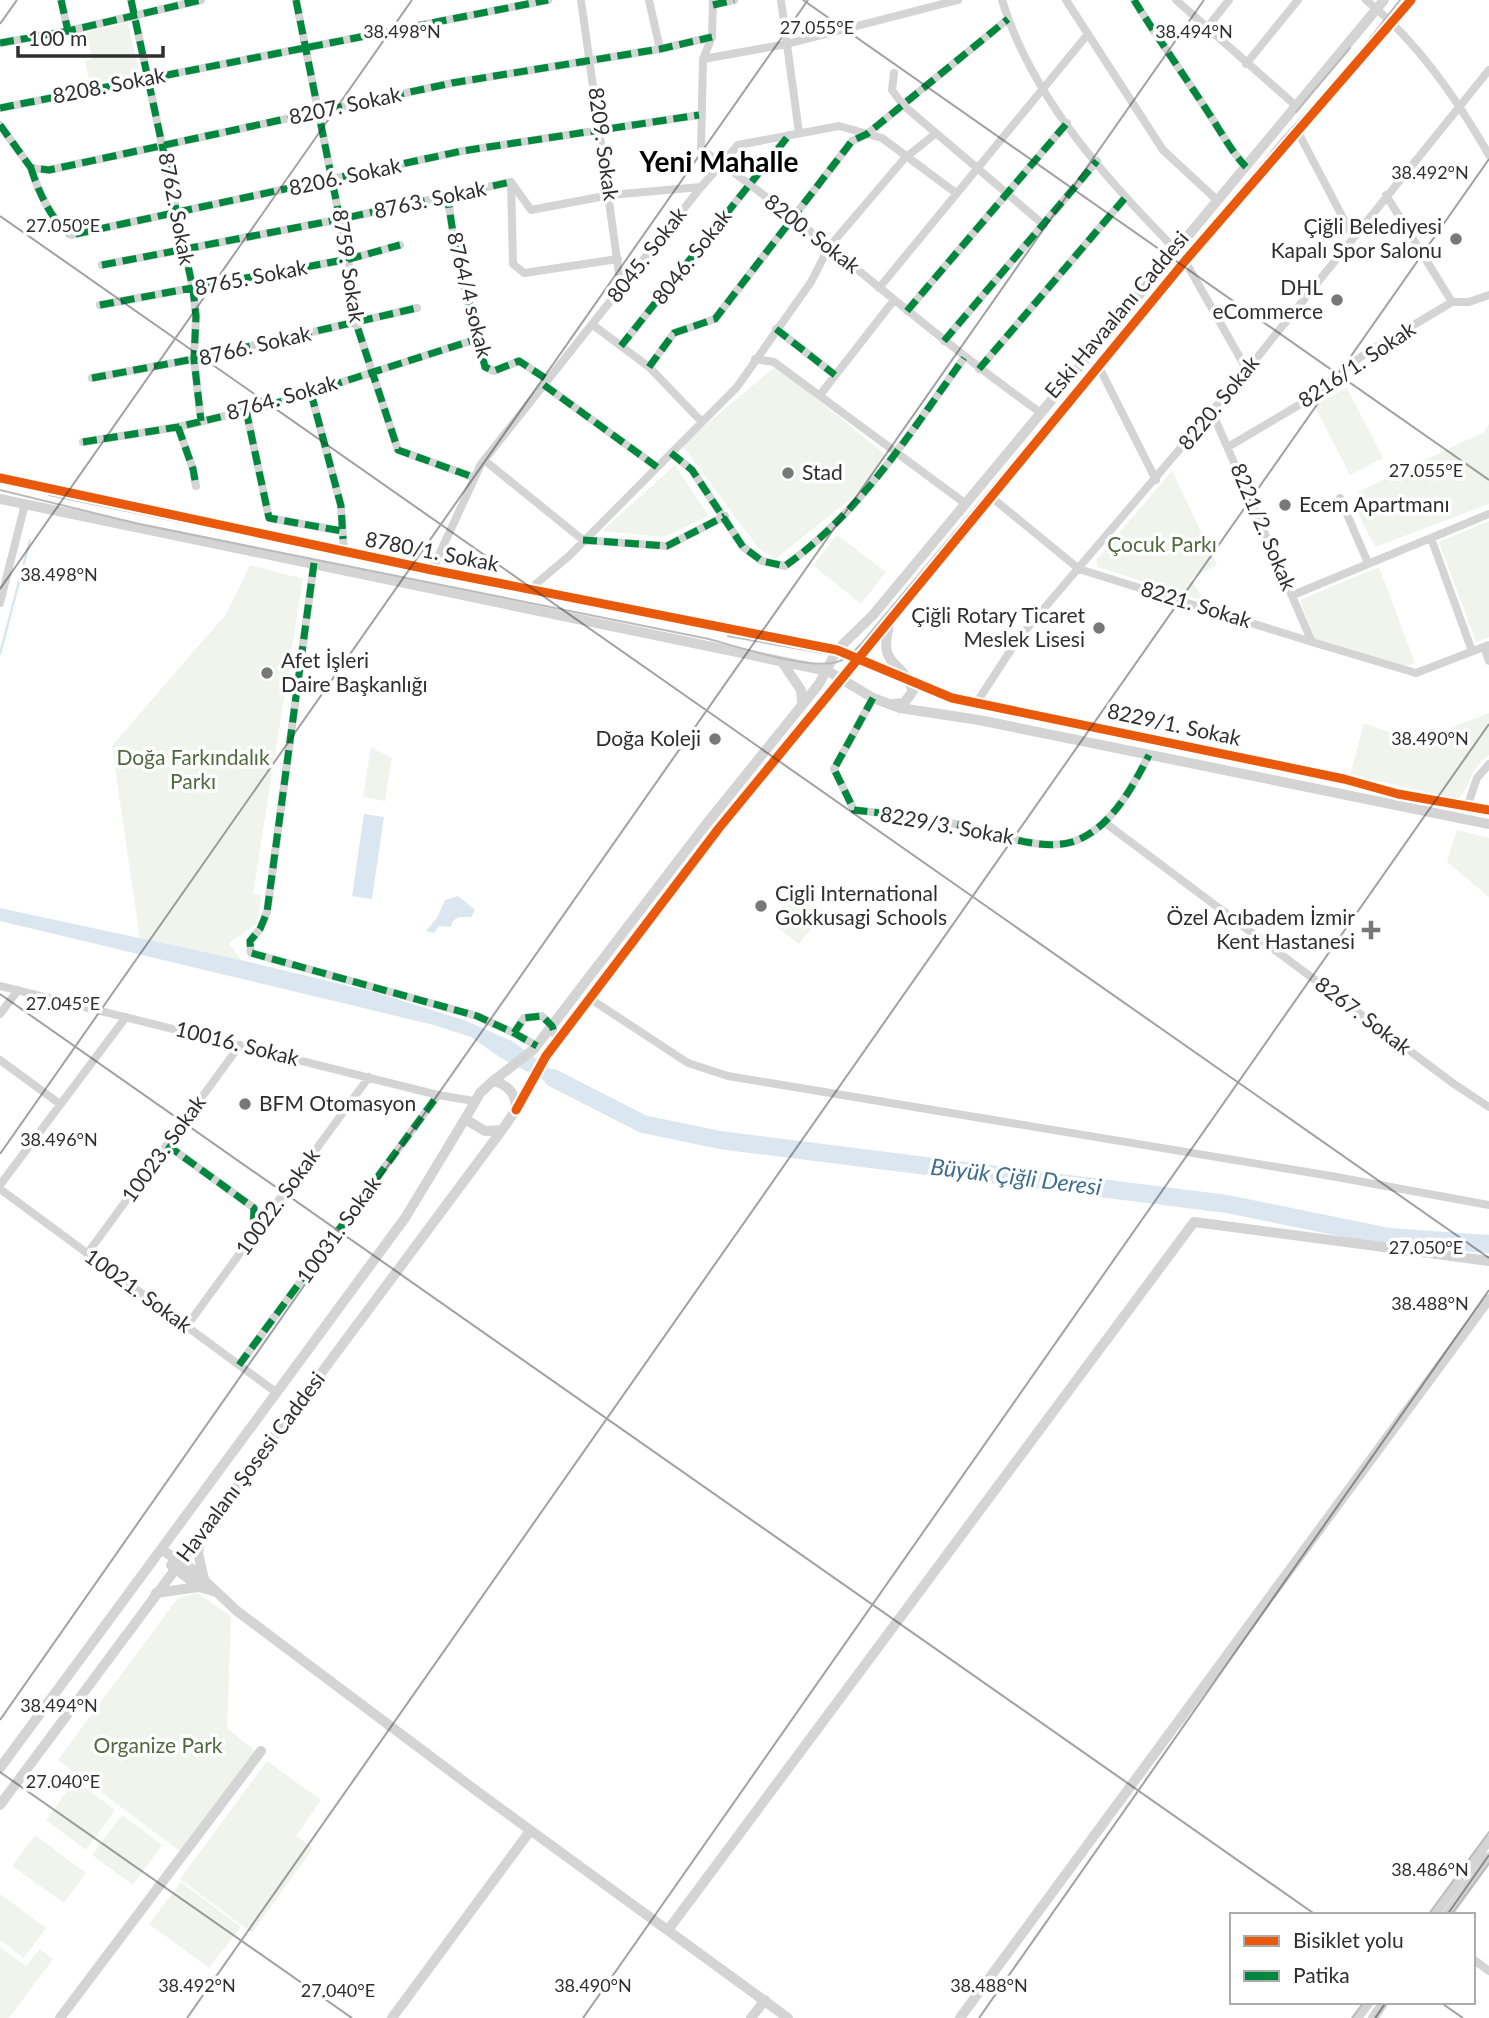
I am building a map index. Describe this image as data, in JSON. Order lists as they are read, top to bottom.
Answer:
{
  "streets": {
    "street": [
      "8208. Sokak",
      "8207. Sokak",
      "8209. Sokak",
      "8206. Sokak",
      "8763. Sokak",
      "8762. Sokak",
      "8200. Sokak",
      "8045. Sokak",
      "8046. Sokak",
      "8759. Sokak",
      "8765. Sokak",
      "8764/4 sokak",
      "Eski Havaalanı Caddesi",
      "8766. Sokak",
      "8216/1. Sokak",
      "8764. Sokak",
      "8220. Sokak",
      "8221/2. Sokak",
      "8780/1. Sokak",
      "8221. Sokak",
      "8229/1. Sokak",
      "8229/3. Sokak",
      "8267. Sokak",
      "10016. Sokak",
      "10023. Sokak",
      "10022. Sokak",
      "10031. Sokak",
      "10021. Sokak",
      "Havaalanı Şosesi Caddesi"
    ]
  },
  "crossings": [
    ["8208. Sokak", "8762. Sokak"],
    ["8208. Sokak", "8759. Sokak"],
    ["8207. Sokak", "8209. Sokak"],
    ["8207. Sokak", "8206. Sokak"],
    ["8207. Sokak", "8762. Sokak"],
    ["8207. Sokak", "8200. Sokak"],
    ["8207. Sokak", "8759. Sokak"],
    ["8209. Sokak", "8206. Sokak"],
    ["8209. Sokak", "8045. Sokak"],
    ["8206. Sokak", "8762. Sokak"],
    ["8206. Sokak", "8200. Sokak"],
    ["8206. Sokak", "8759. Sokak"],
    ["8763. Sokak", "8762. Sokak"],
    ["8763. Sokak", "8759. Sokak"],
    ["8763. Sokak", "8764/4 sokak"],
    ["8762. Sokak", "8765. Sokak"],
    ["8762. Sokak", "8766. Sokak"],
    ["8762. Sokak", "8764. Sokak"],
    ["8200. Sokak", "8045. Sokak"],
    ["8200. Sokak", "8046. Sokak"],
    ["8200. Sokak", "Eski Havaalanı Caddesi"],
    ["8045. Sokak", "8046. Sokak"],
    ["8045. Sokak", "8759. Sokak"],
    ["8045. Sokak", "8764/4 sokak"],
    ["8045. Sokak", "8780/1. Sokak"],
    ["8759. Sokak", "8765. Sokak"],
    ["8759. Sokak", "8766. Sokak"],
    ["8759. Sokak", "8764. Sokak"],
    ["8764/4 sokak", "8764. Sokak"],
    ["Eski Havaalanı Caddesi", "8780/1. Sokak"],
    ["Eski Havaalanı Caddesi", "8229/1. Sokak"],
    ["Eski Havaalanı Caddesi", "10016. Sokak"],
    ["Eski Havaalanı Caddesi", "Havaalanı Şosesi Caddesi"],
    ["8216/1. Sokak", "8221/2. Sokak"],
    ["8220. Sokak", "8221/2. Sokak"],
    ["8220. Sokak", "8221. Sokak"],
    ["8220. Sokak", "8229/1. Sokak"],
    ["8221/2. Sokak", "8221. Sokak"],
    ["8780/1. Sokak", "8229/1. Sokak"],
    ["8229/1. Sokak", "8229/3. Sokak"],
    ["8229/3. Sokak", "8267. Sokak"],
    ["10016. Sokak", "10023. Sokak"],
    ["10016. Sokak", "10022. Sokak"],
    ["10016. Sokak", "10031. Sokak"],
    ["10016. Sokak", "Havaalanı Şosesi Caddesi"],
    ["10023. Sokak", "10021. Sokak"],
    ["10022. Sokak", "10021. Sokak"],
    ["10031. Sokak", "10021. Sokak"],
    ["10021. Sokak", "Havaalanı Şosesi Caddesi"]
  ],
  "districts": ["Yeni Mahalle"],
  "water": ["Büyük Çiğli Deresi"],
  "parks": ["Çocuk Parkı", "Doğa Farkındalık Parkı", "Organize Park"],
  "places": {
    "other": [
      "Çiğli Belediyesi Kapalı Spor Salonu",
      "DHL eCommerce",
      "Stad",
      "Ecem Apartmanı",
      "Çiğli Rotary Ticaret Meslek Lisesi",
      "Afet İşleri Daire Başkanlığı",
      "Doğa Koleji",
      "Cigli International Gokkusagi Schools",
      "BFM Otomasyon"
    ],
    "health": ["Özel Acıbadem İzmir Kent Hastanesi"]
  },
  "legend": ["Bisiklet yolu", "Patika"],
  "scale_bar": "100 m",
  "coordinates": [
    "27.055°E",
    "38.498°N",
    "38.494°N",
    "38.492°N",
    "27.050°E",
    "38.490°N",
    "27.045°E",
    "38.496°N",
    "38.488°N",
    "27.040°E",
    "38.486°N"
  ]
}
